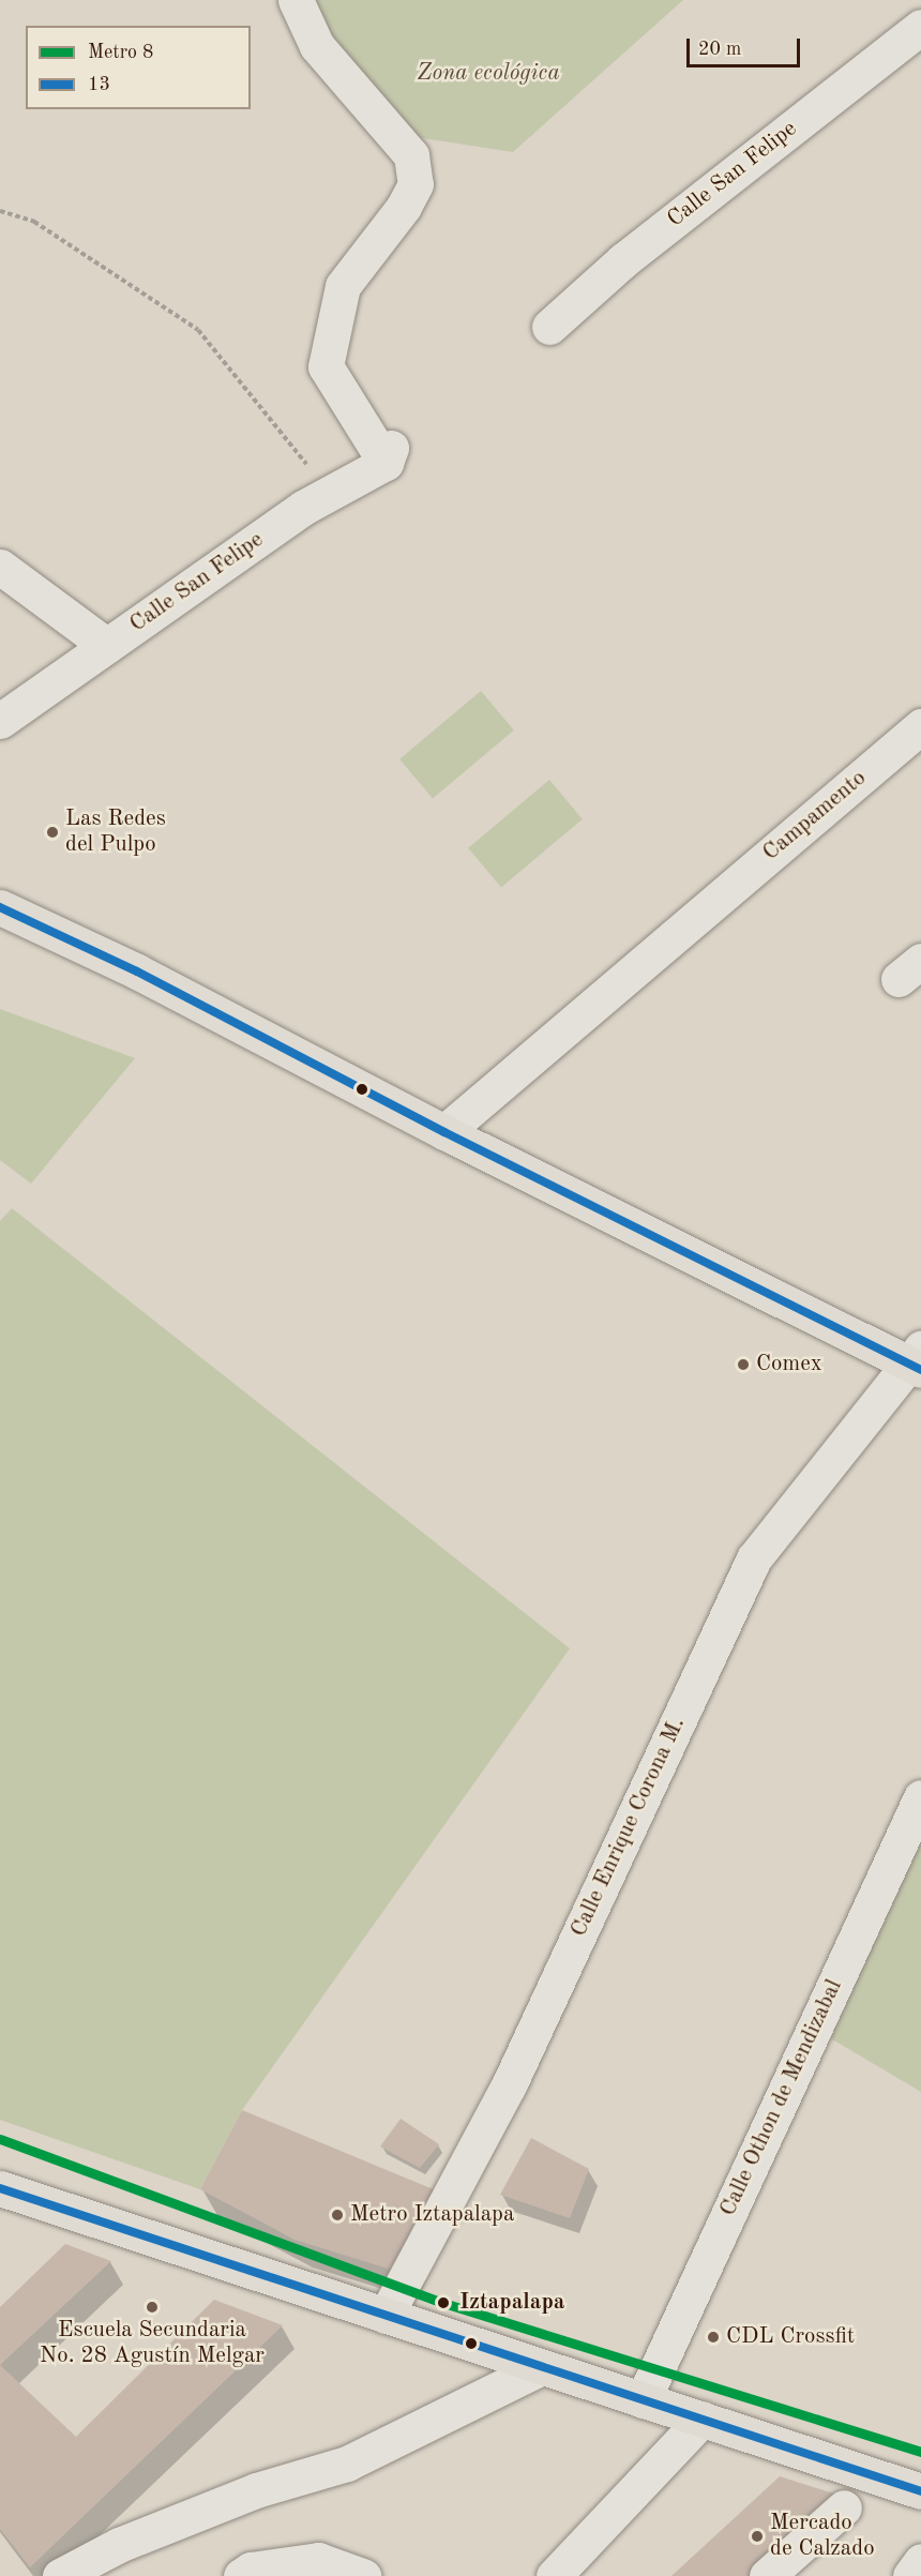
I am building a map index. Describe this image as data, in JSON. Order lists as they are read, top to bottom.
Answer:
{
  "streets": {
    "street": [
      "Calle San Felipe",
      "Campamento",
      "Calle Enrique Corona M.",
      "Calle Othon de Mendizabal"
    ]
  },
  "parks": ["Zona ecológica"],
  "places": [
    "Las Redes del Pulpo",
    "Comex",
    "Metro Iztapalapa",
    "Iztapalapa",
    "Escuela Secundaria No. 28 Agustín Melgar",
    "CDL Crossfit",
    "Mercado de Calzado"
  ],
  "lines": ["transit line 13", "metro line 8"],
  "legend": ["Metro 8", "13"],
  "scale_bar": "20 m"
}
